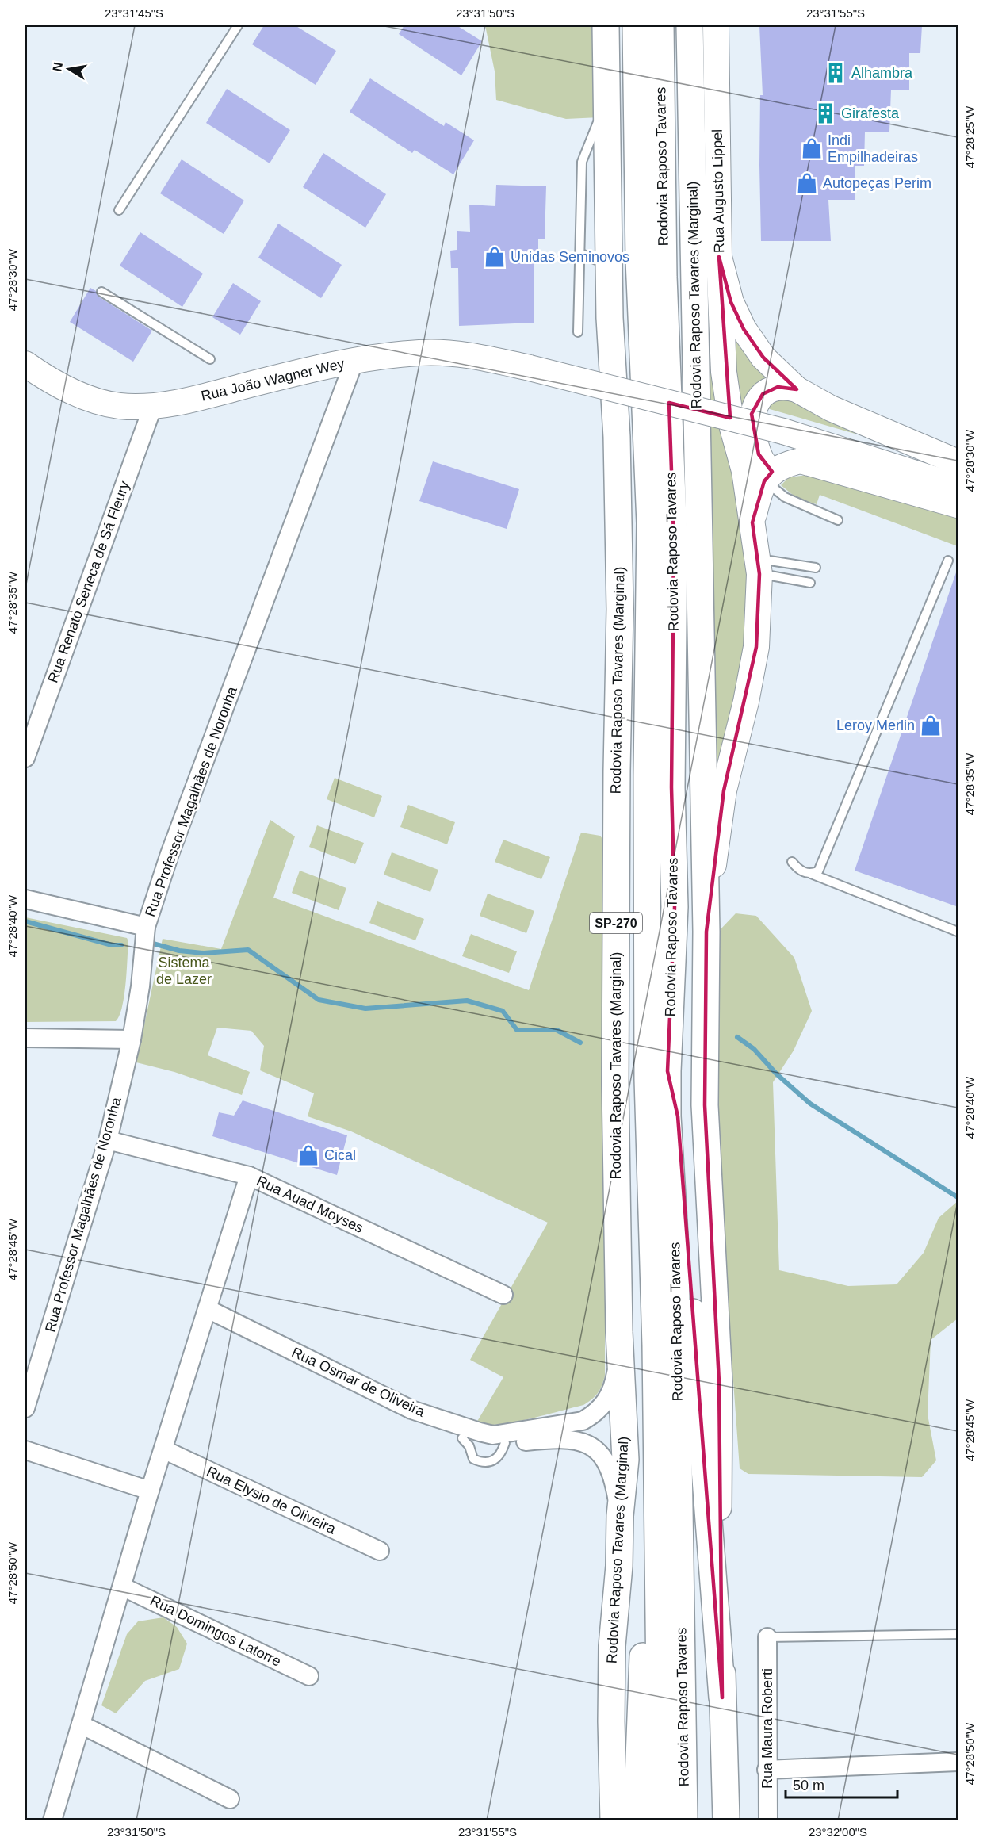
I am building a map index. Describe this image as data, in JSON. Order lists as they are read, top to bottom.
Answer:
{
  "streets": {
    "highway": ["Rodovia Raposo Tavares", "Rodovia Raposo Tavares (Marginal)", "SP-270"],
    "main road": ["Rua Augusto Lippel", "Rua João Wagner Wey"],
    "street": [
      "Rua Renato Seneca de Sá Fleury",
      "Rua Professor Magalhães de Noronha",
      "Rua Auad Moyses",
      "Rua Osmar de Oliveira",
      "Rua Elysio de Oliveira",
      "Rua Domingos Latorre",
      "Rua Maura Roberti"
    ]
  },
  "crossings": [
    ["Rua Augusto Lippel", "Rua João Wagner Wey"],
    ["Rodovia Raposo Tavares (Marginal)", "Rua Osmar de Oliveira"],
    ["Rua João Wagner Wey", "Rua Renato Seneca de Sá Fleury"],
    ["Rua João Wagner Wey", "Rua Professor Magalhães de Noronha"],
    ["Rua Professor Magalhães de Noronha", "Rua Auad Moyses"]
  ],
  "parks": ["Sistema de Lazer"],
  "places": {
    "building": ["Alhambra", "Girafesta"],
    "shop": [
      "Indi Empilhadeiras",
      "Autopeças Perim",
      "Unidas Seminovos",
      "Leroy Merlin",
      "Cical"
    ]
  },
  "scale_bar": "50 m",
  "north": "left",
  "coordinates": [
    "23°31'45\"S",
    "23°31'50\"S",
    "23°31'55\"S",
    "47°28'25\"W",
    "47°28'30\"W",
    "47°28'35\"W",
    "47°28'40\"W",
    "47°28'45\"W",
    "47°28'50\"W",
    "23°32'00\"S"
  ]
}
